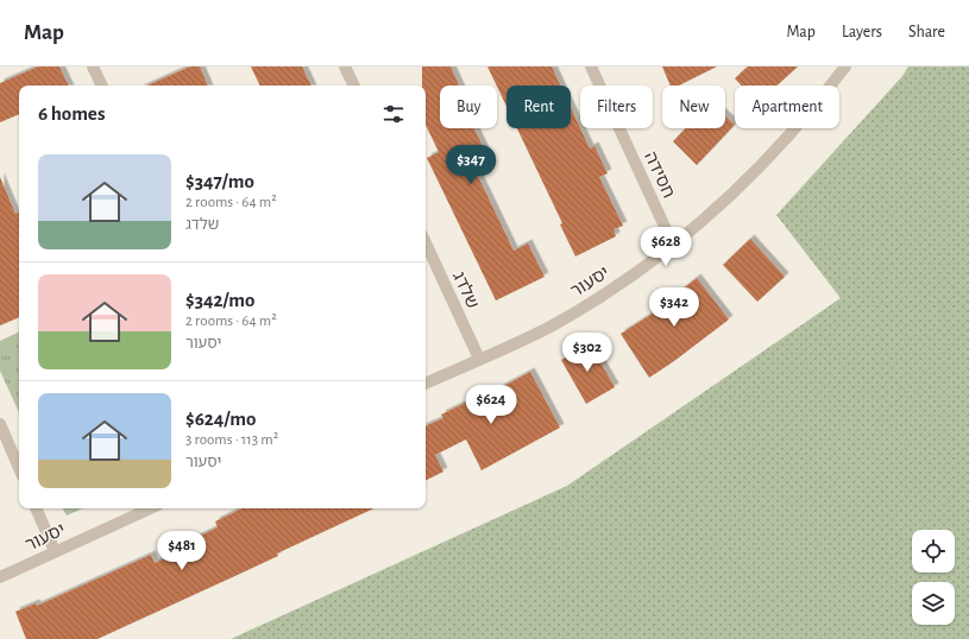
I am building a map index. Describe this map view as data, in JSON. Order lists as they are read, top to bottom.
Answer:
{
  "streets": {
    "street": ["חסידה", "יסעור", "שלדג"]
  },
  "crossings": [
    ["חסידה", "יסעור"],
    ["יסעור", "שלדג"]
  ],
  "page": {
    "header": "Map",
    "nav": ["Map", "Layers", "Share"],
    "chip": [
      "Buy",
      "Rent",
      "Filters",
      "New",
      "Apartment"
    ],
    "heading": "6 homes",
    "list": [
      {
        "name": "$347/mo",
        "note": "2 rooms · 64 m² · שלדג"
      },
      {
        "name": "$342/mo",
        "note": "2 rooms · 64 m² · יסעור"
      },
      {
        "name": "$624/mo",
        "note": "3 rooms · 113 m² · יסעור"
      }
    ],
    "price": [
      "$347",
      "$628",
      "$342",
      "$302",
      "$624",
      "$481"
    ]
  }
}
